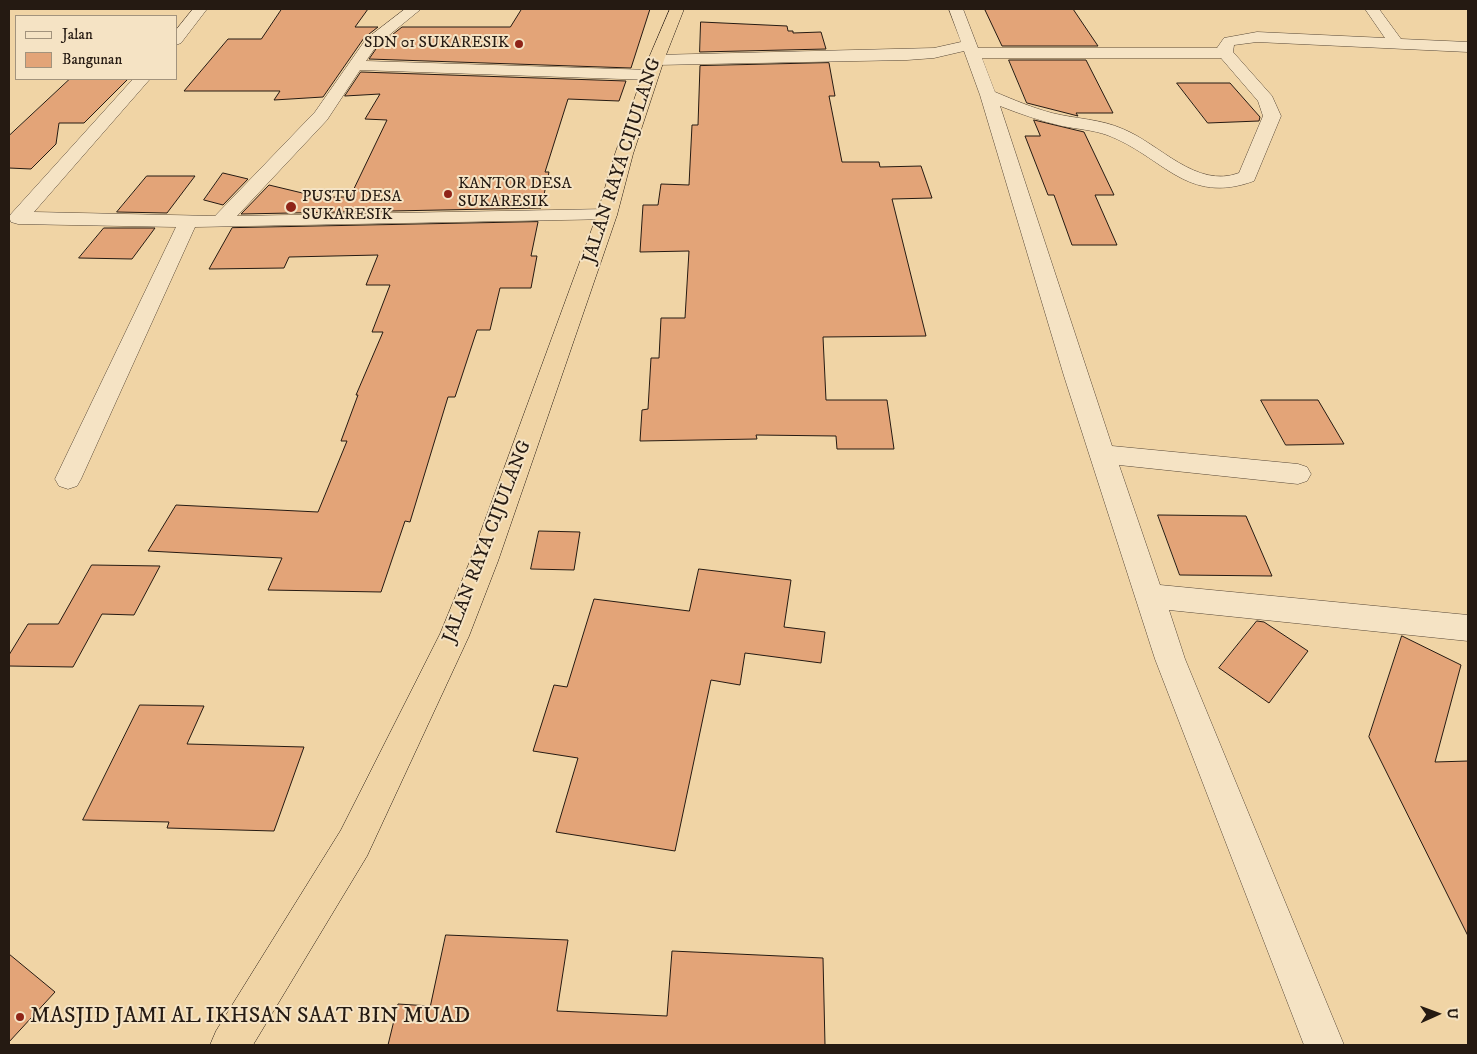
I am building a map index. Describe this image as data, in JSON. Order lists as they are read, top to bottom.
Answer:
{
  "streets": {
    "highway": ["JALAN RAYA CIJULANG"]
  },
  "places": [
    "SDN 01 SUKARESIK",
    "KANTOR DESA SUKARESIK",
    "PUSTU DESA SUKARESIK",
    "MASJID JAMI AL IKHSAN SAAT BIN MUAD"
  ],
  "legend": ["Jalan", "Bangunan"],
  "north": "right"
}
